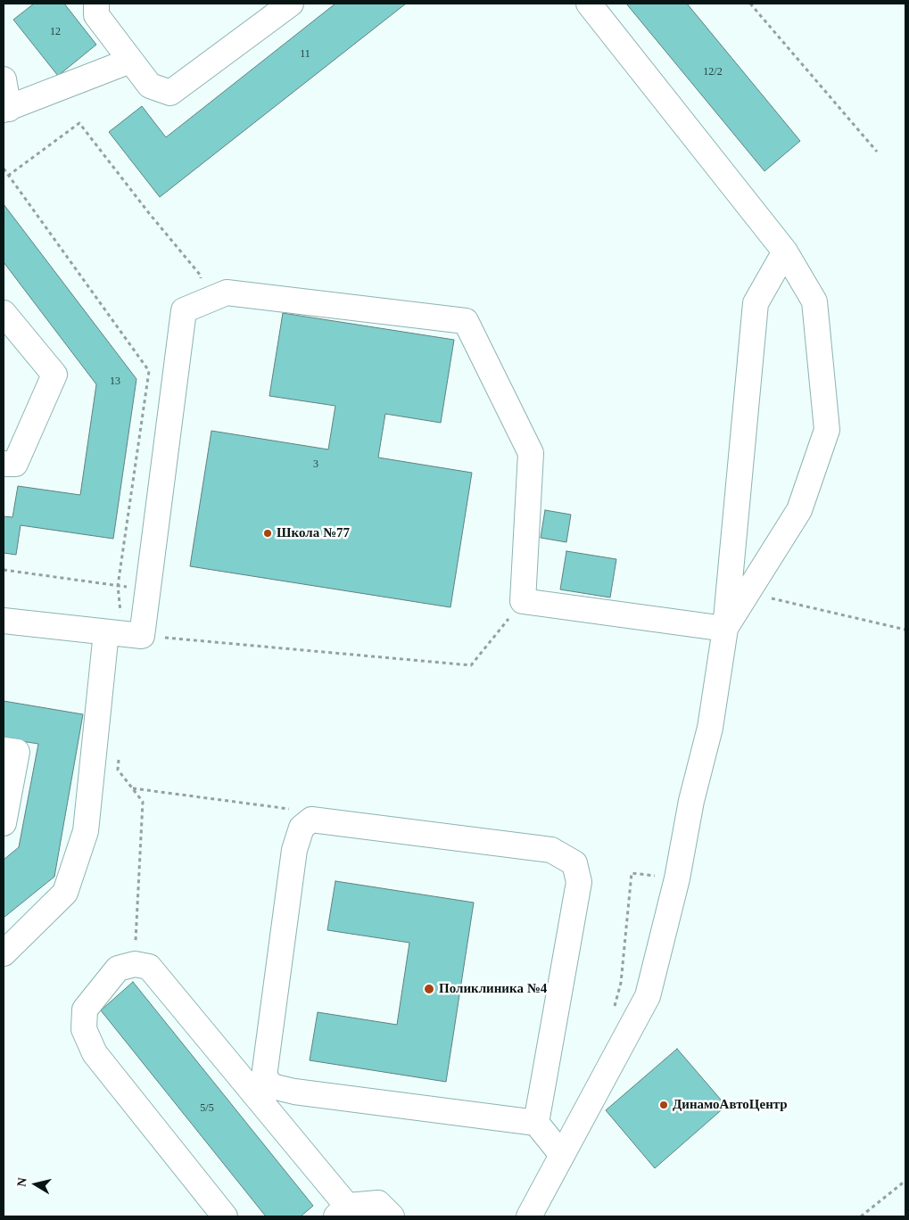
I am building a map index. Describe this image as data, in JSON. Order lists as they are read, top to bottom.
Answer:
{
  "places": ["Школа №77", "Поликлиника №4", "ДинамоАвтоЦентр"],
  "house_numbers": [
    "12",
    "11",
    "12/2",
    "13",
    "3",
    "5/5"
  ],
  "north": "left"
}
